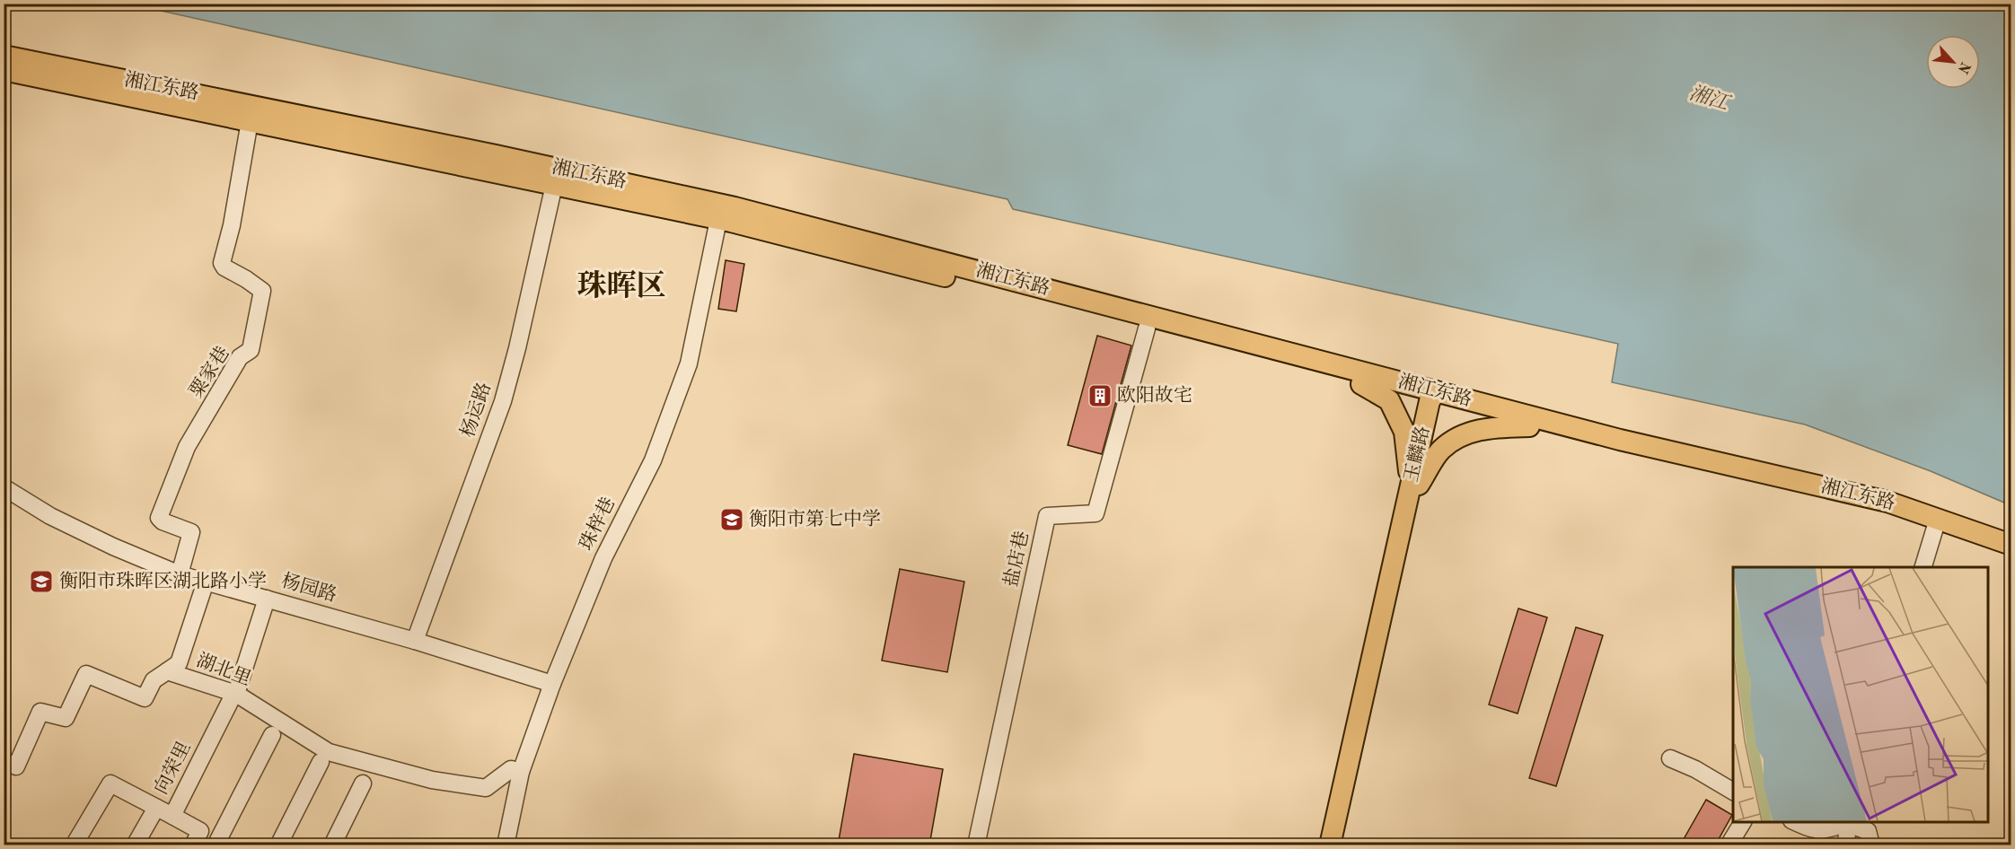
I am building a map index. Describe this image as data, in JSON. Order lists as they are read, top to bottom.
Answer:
{
  "streets": {
    "main road": ["湘江东路", "玉麟路"],
    "street": [
      "粟家巷",
      "杨运路",
      "珠梓巷",
      "盐店巷",
      "杨园路",
      "湖北里",
      "向荣里"
    ]
  },
  "crossings": [
    ["湘江东路", "粟家巷"],
    ["湘江东路", "杨运路"],
    ["湘江东路", "玉麟路"],
    ["湘江东路", "珠梓巷"],
    ["湘江东路", "盐店巷"],
    ["粟家巷", "杨园路"],
    ["杨运路", "杨园路"],
    ["珠梓巷", "杨园路"],
    ["珠梓巷", "湖北里"],
    ["杨园路", "向荣里"],
    ["湖北里", "向荣里"]
  ],
  "districts": ["珠晖区"],
  "water": ["湘江"],
  "places": {
    "building": ["欧阳故宅"],
    "school or university": ["衡阳市第七中学", "衡阳市珠晖区湖北路小学"]
  },
  "north": "bottom right"
}
